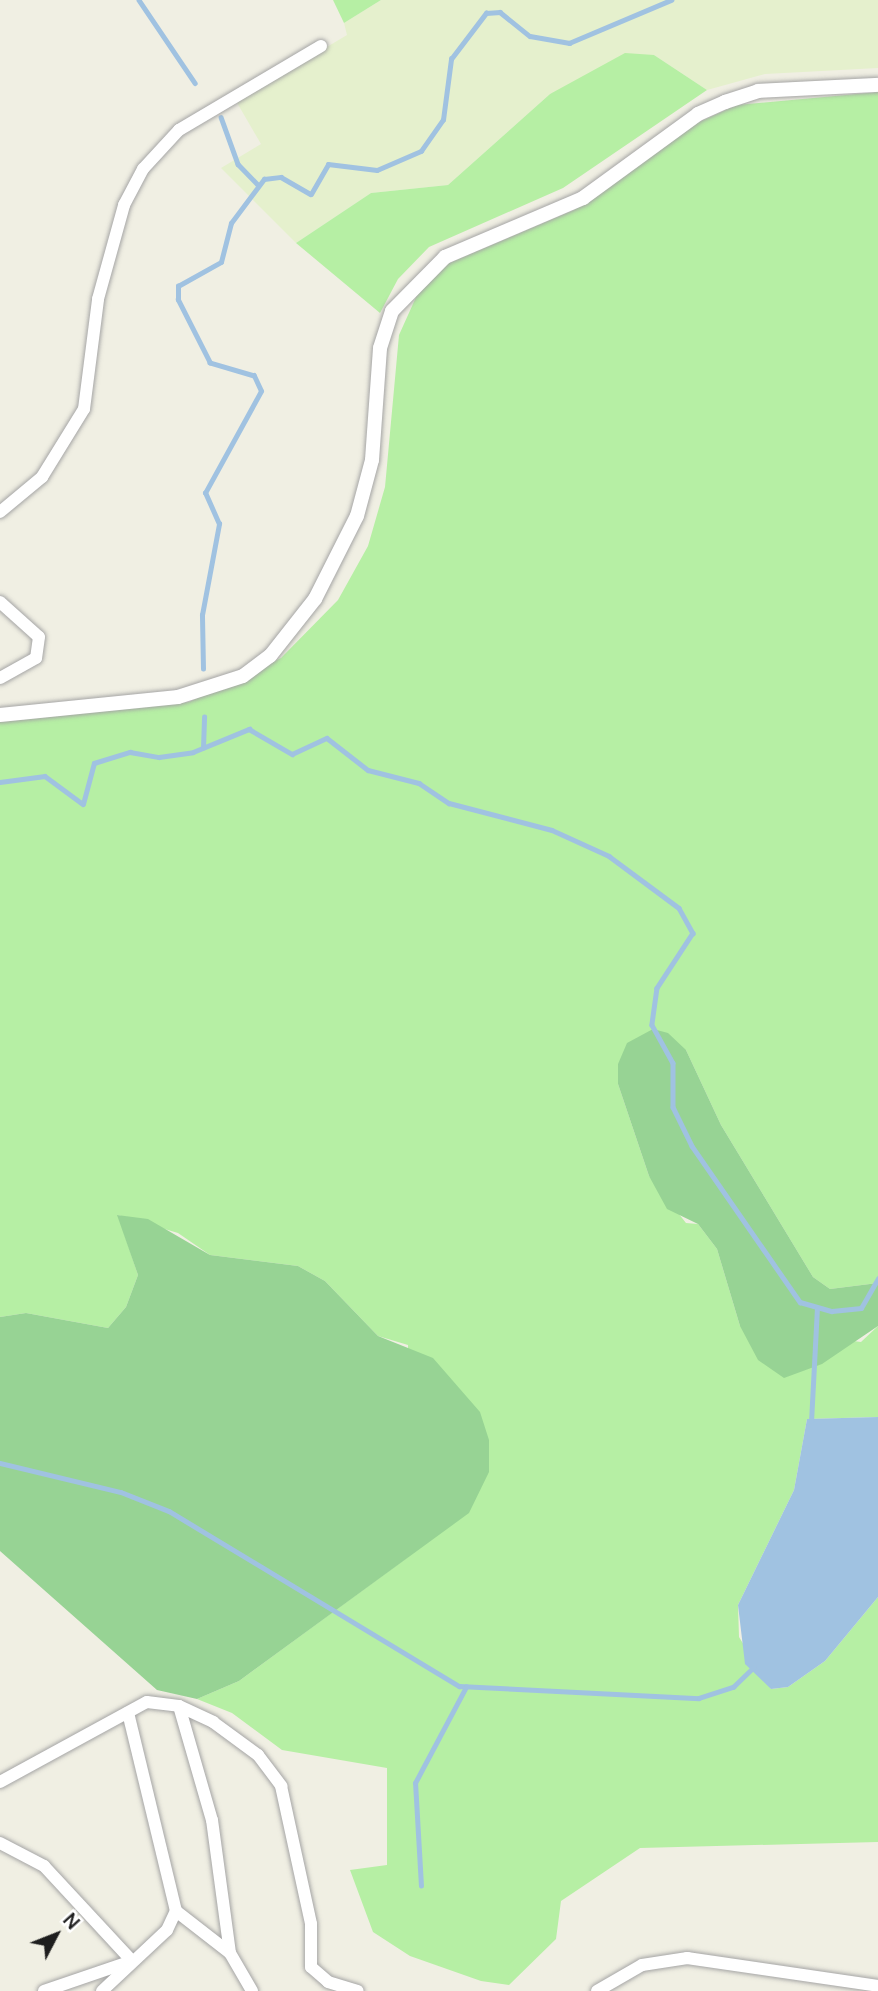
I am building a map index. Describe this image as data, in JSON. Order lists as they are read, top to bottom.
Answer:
{
  "north": "top right"
}
